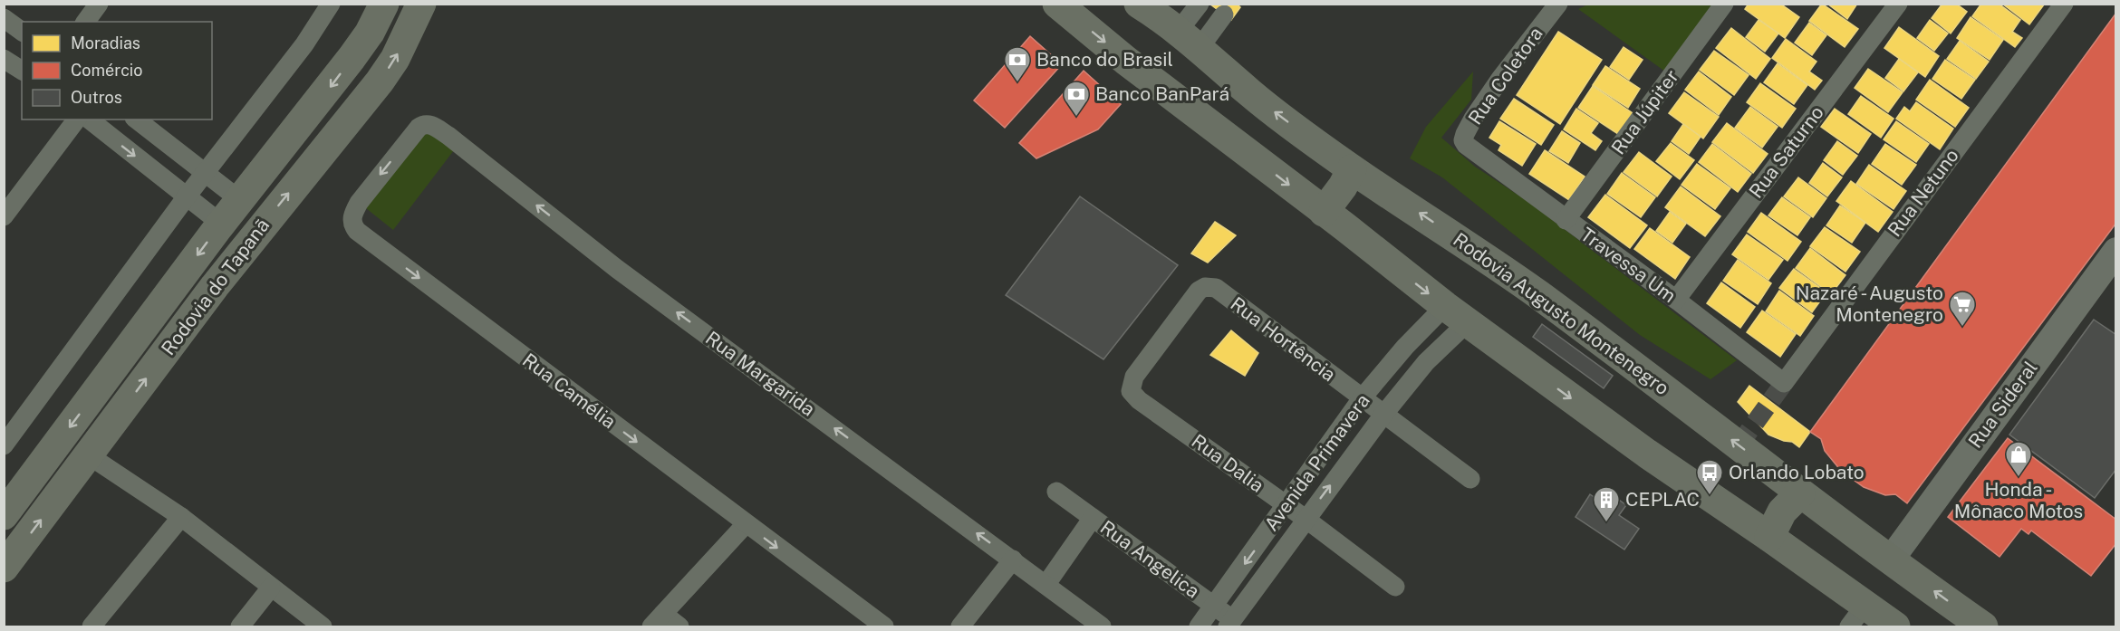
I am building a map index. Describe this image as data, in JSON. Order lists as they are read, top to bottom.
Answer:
{
  "streets": {
    "main road": ["Rodovia do Tapanã", "Rodovia Augusto Montenegro", "Rua Sideral"],
    "street": [
      "Rua Coletora",
      "Rua Júpiter",
      "Rua Saturno",
      "Rua Netuno",
      "Travessa Um",
      "Rua Hortência",
      "Rua Margarida",
      "Rua Camélia",
      "Avenida Primavera",
      "Rua Dalia",
      "Rua Angelica"
    ]
  },
  "crossings": [
    ["Rua Coletora", "Travessa Um"],
    ["Rua Júpiter", "Travessa Um"],
    ["Rua Saturno", "Travessa Um"],
    ["Rua Netuno", "Travessa Um"],
    ["Rodovia Augusto Montenegro", "Rua Sideral"],
    ["Rua Hortência", "Avenida Primavera"],
    ["Rua Hortência", "Rua Dalia"],
    ["Rua Margarida", "Rua Camélia"],
    ["Avenida Primavera", "Rua Dalia"],
    ["Avenida Primavera", "Rua Angelica"]
  ],
  "one_way": ["Rua Margarida", "Rua Camélia"],
  "places": {
    "bank": ["Banco do Brasil", "Banco BanPará"],
    "supermarket": ["Nazaré - Augusto Montenegro"],
    "shop": ["Honda - Mônaco Motos"],
    "bus stop": ["Orlando Lobato"],
    "building": ["CEPLAC"]
  },
  "legend": ["Moradias", "Comércio", "Outros"]
}
